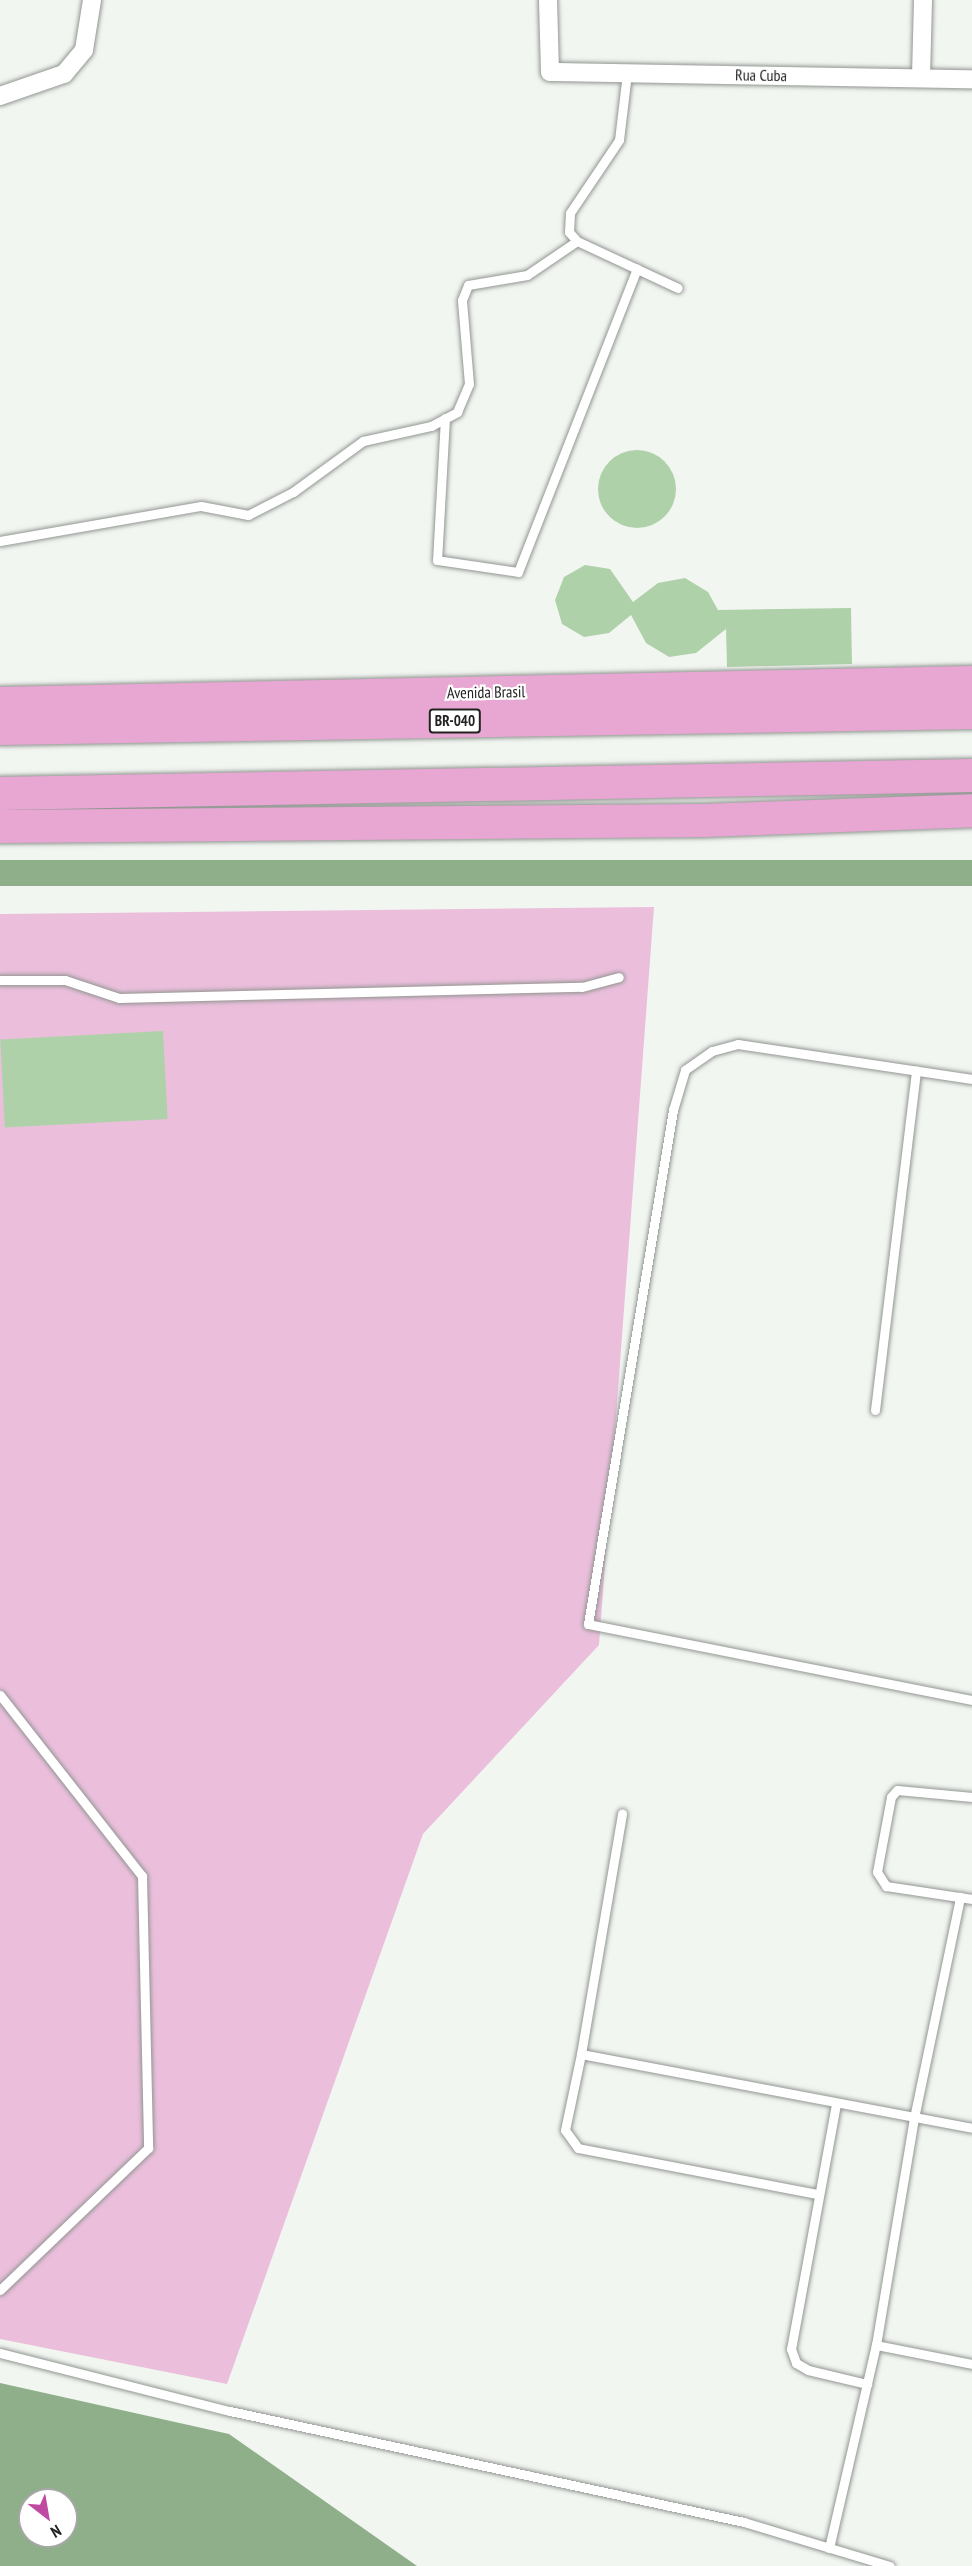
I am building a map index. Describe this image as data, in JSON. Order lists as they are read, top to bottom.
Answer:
{
  "streets": {
    "highway": ["Avenida Brasil", "BR-040"],
    "street": ["Rua Cuba"]
  },
  "north": "bottom right"
}
